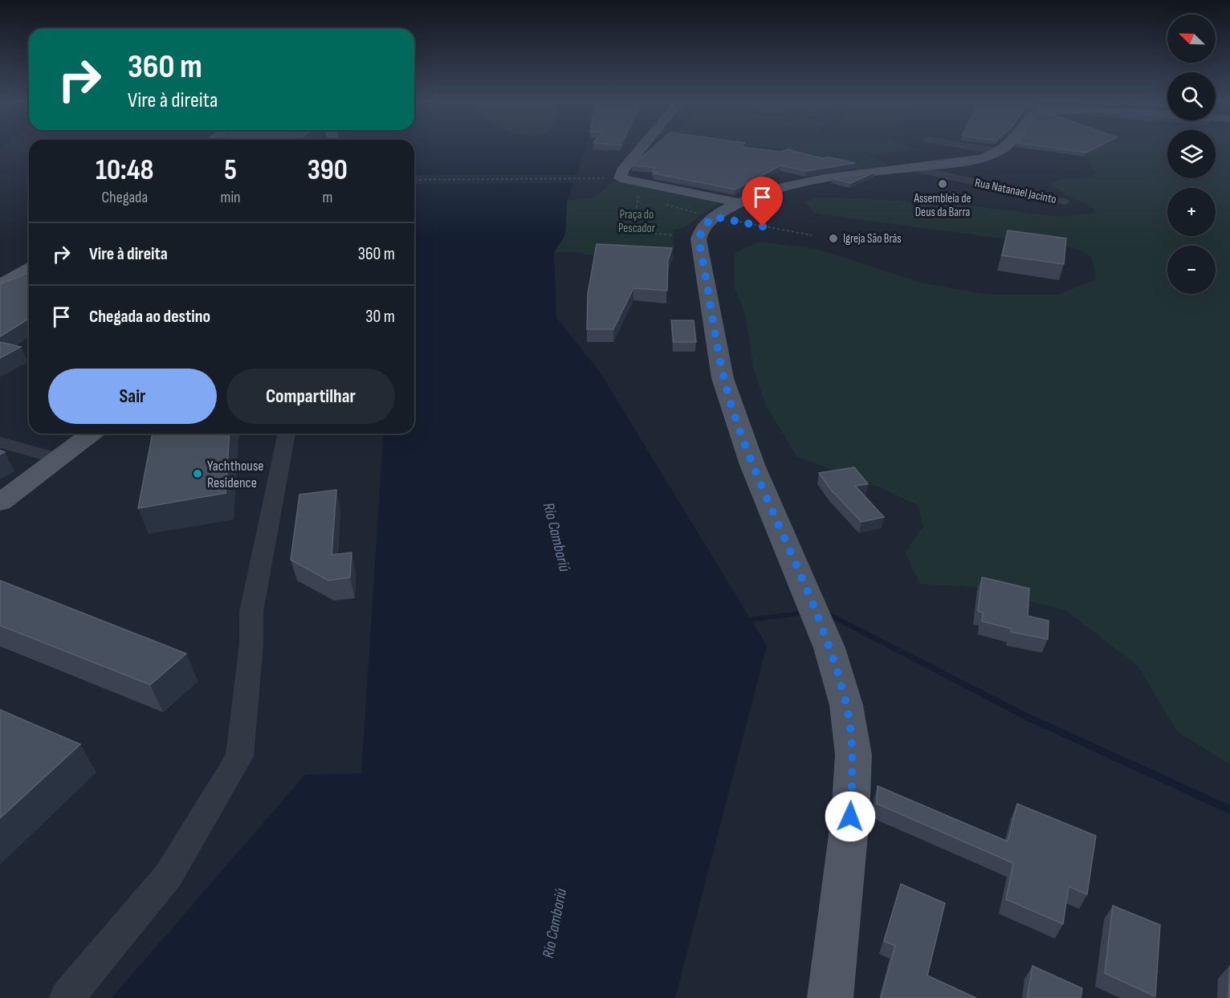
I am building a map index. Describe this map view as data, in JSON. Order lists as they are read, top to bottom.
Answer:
{
  "streets": {
    "street": ["Rua Natanael Jacinto"]
  },
  "water": ["Rio Camboriú"],
  "parks": ["Praça do Pescador"],
  "places": ["Assembleia de Deus da Barra", "Igreja São Brás", "Yachthouse Residence"],
  "north": "top left",
  "page": {
    "map_buttons": ["+", "−"],
    "turn": ["360 m", "Vire à direita"],
    "eta": [
      "10:48",
      "Chegada",
      "5",
      "min",
      "390",
      "m"
    ],
    "list": [
      {
        "name": "Vire à direita",
        "value": "360 m"
      },
      {
        "name": "Chegada ao destino",
        "value": "30 m"
      }
    ],
    "buttons": ["Sair", "Compartilhar"]
  }
}
